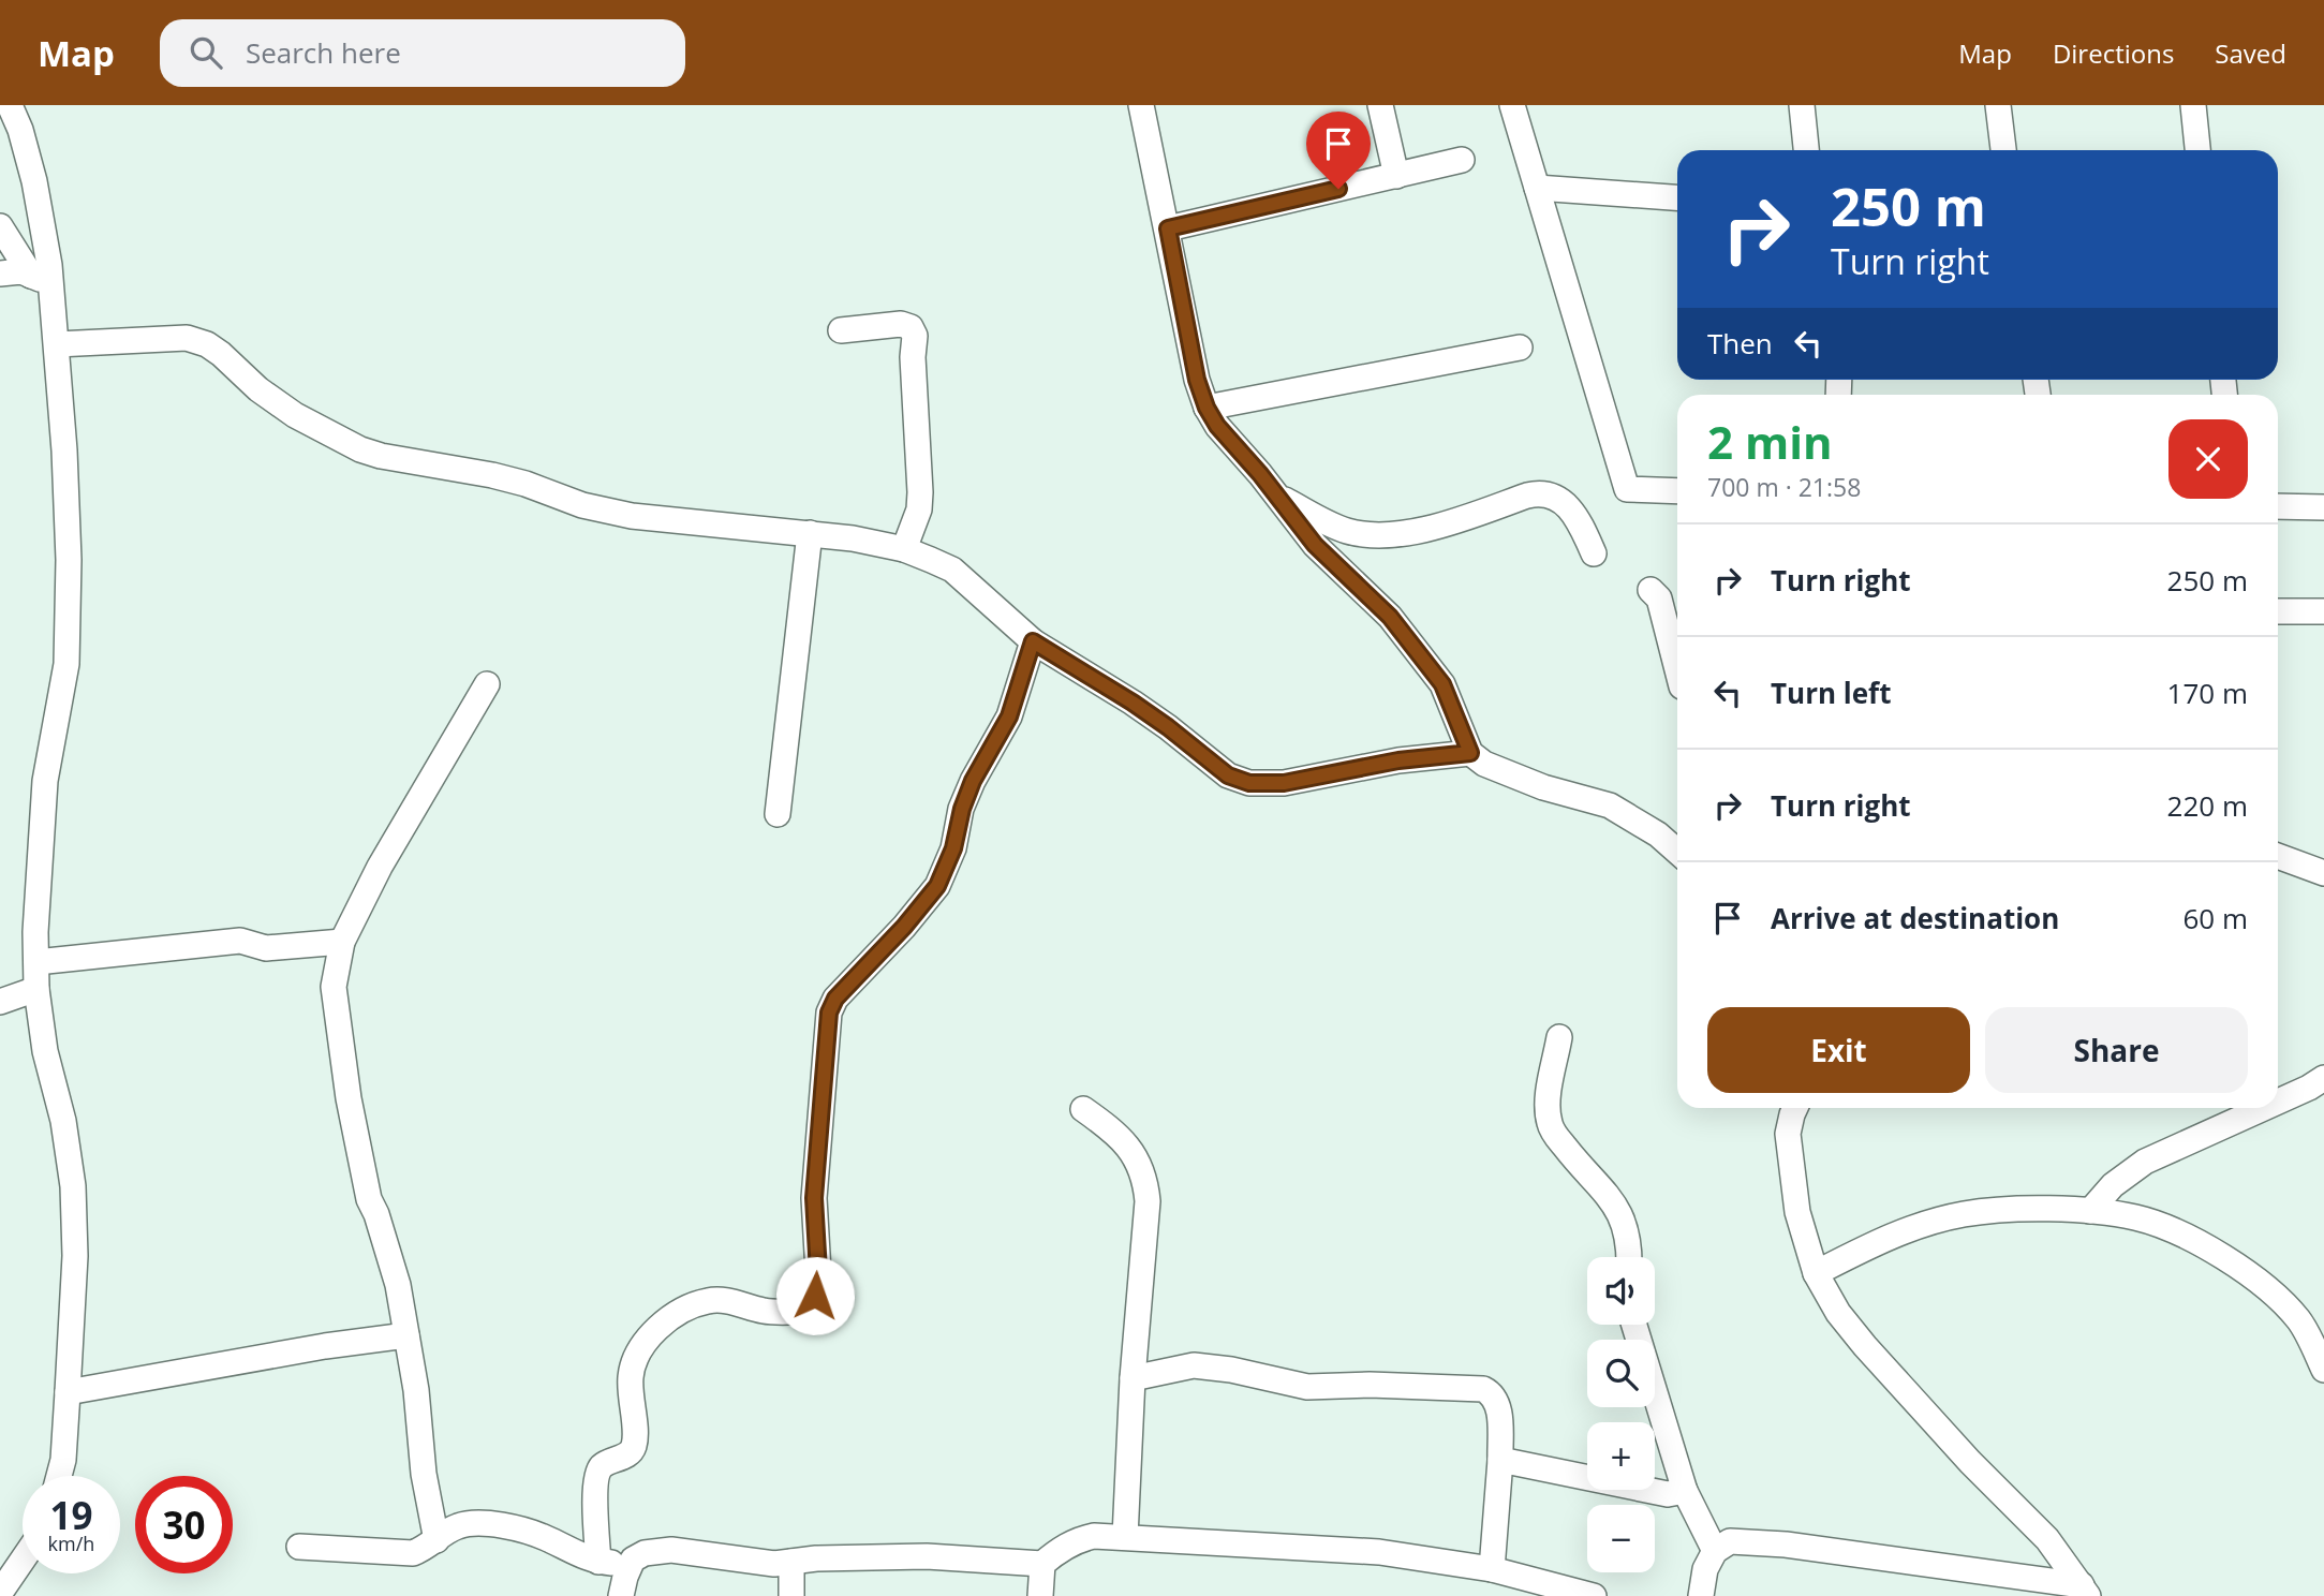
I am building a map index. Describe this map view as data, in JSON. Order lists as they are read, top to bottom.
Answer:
{
  "page": {
    "header": "Map",
    "search": "Search here",
    "nav": ["Map", "Directions", "Saved"],
    "turn": ["250 m", "Turn right"],
    "then": "Then",
    "heading": ["2 min", "700 m · 21:58"],
    "list": [
      {
        "name": "Turn right",
        "value": "250 m"
      },
      {
        "name": "Turn left",
        "value": "170 m"
      },
      {
        "name": "Turn right",
        "value": "220 m"
      },
      {
        "name": "Arrive at destination",
        "value": "60 m"
      }
    ],
    "buttons": ["Exit", "Share"],
    "map_buttons": ["+", "−"],
    "speed": "19 km/h",
    "limit": "30"
  }
}
